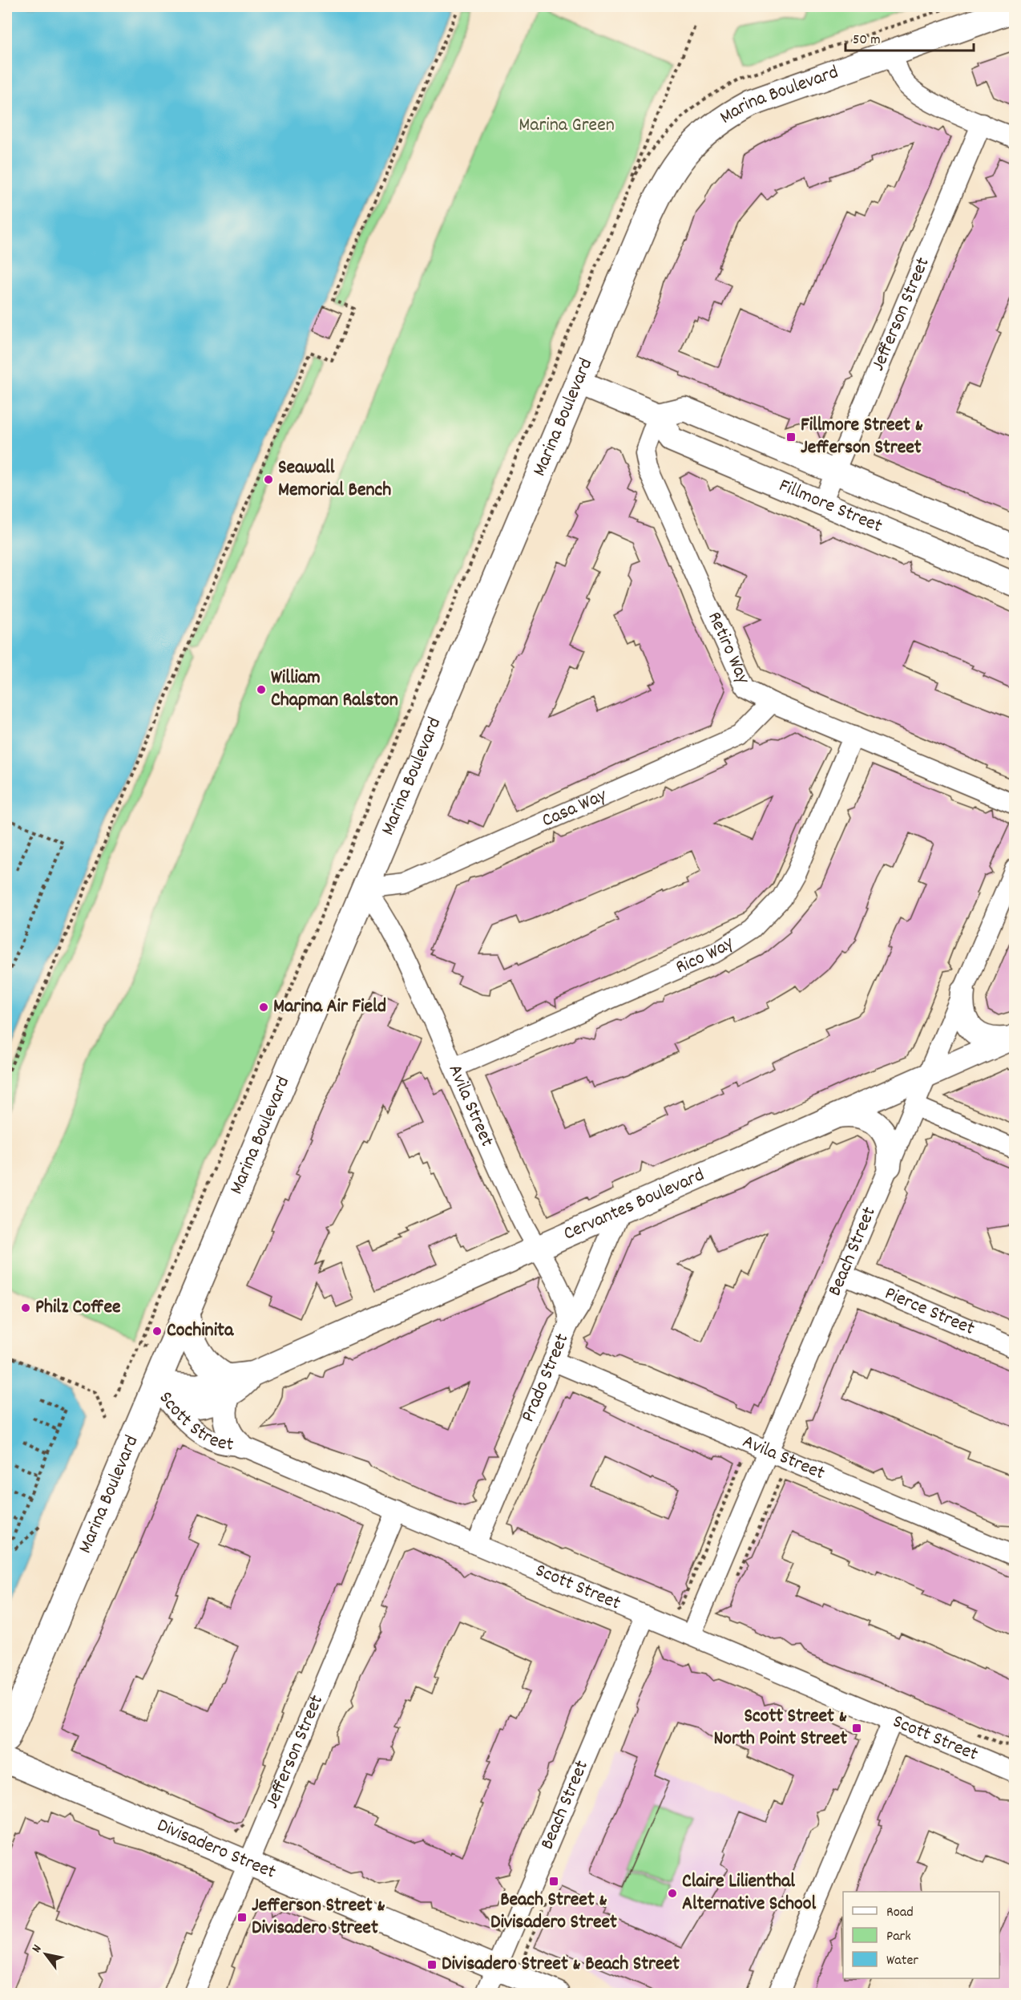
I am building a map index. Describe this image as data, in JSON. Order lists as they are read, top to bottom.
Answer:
{
  "streets": {
    "main road": ["Marina Boulevard"],
    "street": [
      "Jefferson Street",
      "Fillmore Street",
      "Retiro Way",
      "Casa Way",
      "Rico Way",
      "Avila Street",
      "Cervantes Boulevard",
      "Beach Street",
      "Pierce Street",
      "Prado Street",
      "Scott Street",
      "Divisadero Street"
    ]
  },
  "crossings": [
    ["Marina Boulevard", "Casa Way"],
    ["Marina Boulevard", "Avila Street"],
    ["Marina Boulevard", "Cervantes Boulevard"],
    ["Marina Boulevard", "Scott Street"],
    ["Jefferson Street", "Fillmore Street"],
    ["Jefferson Street", "Scott Street"],
    ["Jefferson Street", "Divisadero Street"],
    ["Fillmore Street", "Retiro Way"],
    ["Retiro Way", "Casa Way"],
    ["Retiro Way", "Rico Way"],
    ["Casa Way", "Avila Street"],
    ["Rico Way", "Avila Street"],
    ["Avila Street", "Cervantes Boulevard"],
    ["Avila Street", "Beach Street"],
    ["Avila Street", "Prado Street"],
    ["Cervantes Boulevard", "Beach Street"],
    ["Cervantes Boulevard", "Prado Street"],
    ["Cervantes Boulevard", "Scott Street"],
    ["Beach Street", "Pierce Street"],
    ["Beach Street", "Scott Street"],
    ["Beach Street", "Divisadero Street"],
    ["Prado Street", "Scott Street"]
  ],
  "parks": ["Marina Green"],
  "places": {
    "transit": [
      "Fillmore Street & Jefferson Street",
      "Scott Street & North Point Street",
      "Beach Street & Divisadero Street",
      "Jefferson Street & Divisadero Street",
      "Divisadero Street & Beach Street"
    ],
    "other": [
      "Seawall Memorial Bench",
      "William Chapman Ralston",
      "Marina Air Field",
      "Philz Coffee",
      "Cochinita",
      "Claire Lilienthal Alternative School"
    ]
  },
  "legend": ["Road", "Park", "Water"],
  "scale_bar": "50 m",
  "north": "top left"
}
